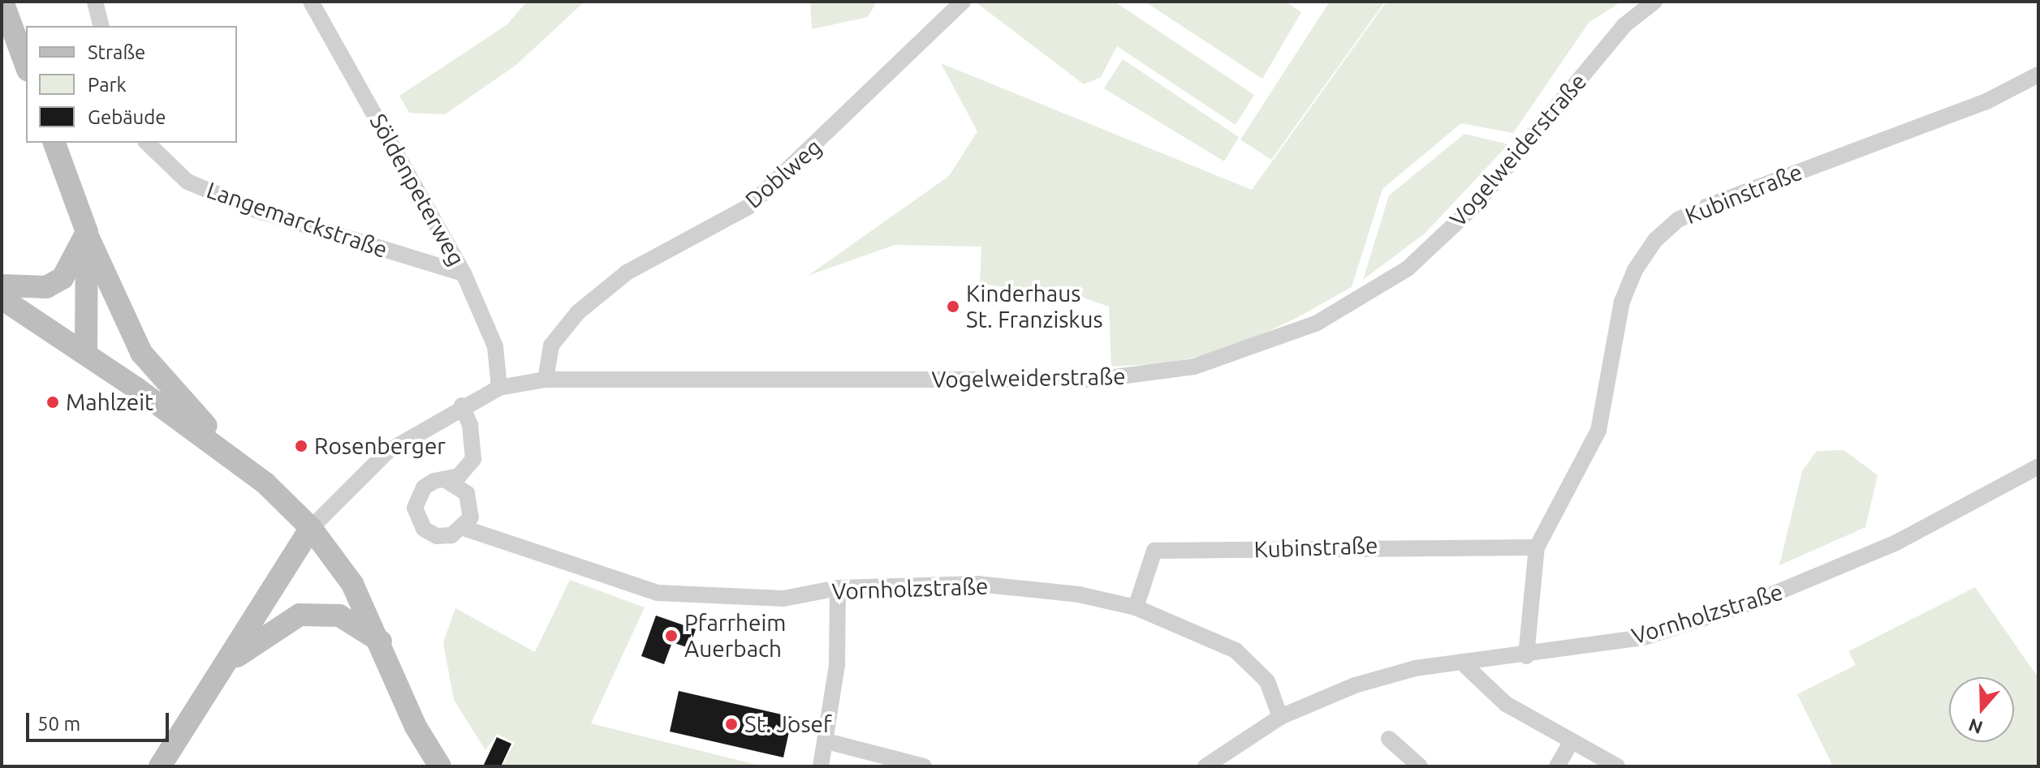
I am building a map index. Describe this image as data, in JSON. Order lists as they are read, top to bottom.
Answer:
{
  "streets": {
    "street": [
      "Vogelweiderstraße",
      "Doblweg",
      "Söldenpeterweg",
      "Kubinstraße",
      "Langemarckstraße",
      "Vornholzstraße"
    ]
  },
  "crossings": [
    ["Vogelweiderstraße", "Doblweg"],
    ["Vogelweiderstraße", "Söldenpeterweg"],
    ["Vogelweiderstraße", "Vornholzstraße"],
    ["Söldenpeterweg", "Langemarckstraße"],
    ["Kubinstraße", "Vornholzstraße"]
  ],
  "places": [
    "Kinderhaus St. Franziskus",
    "Mahlzeit",
    "Rosenberger",
    "Pfarrheim Auerbach",
    "St. Josef"
  ],
  "legend": ["Straße", "Park", "Gebäude"],
  "scale_bar": "50 m",
  "north": "bottom"
}
